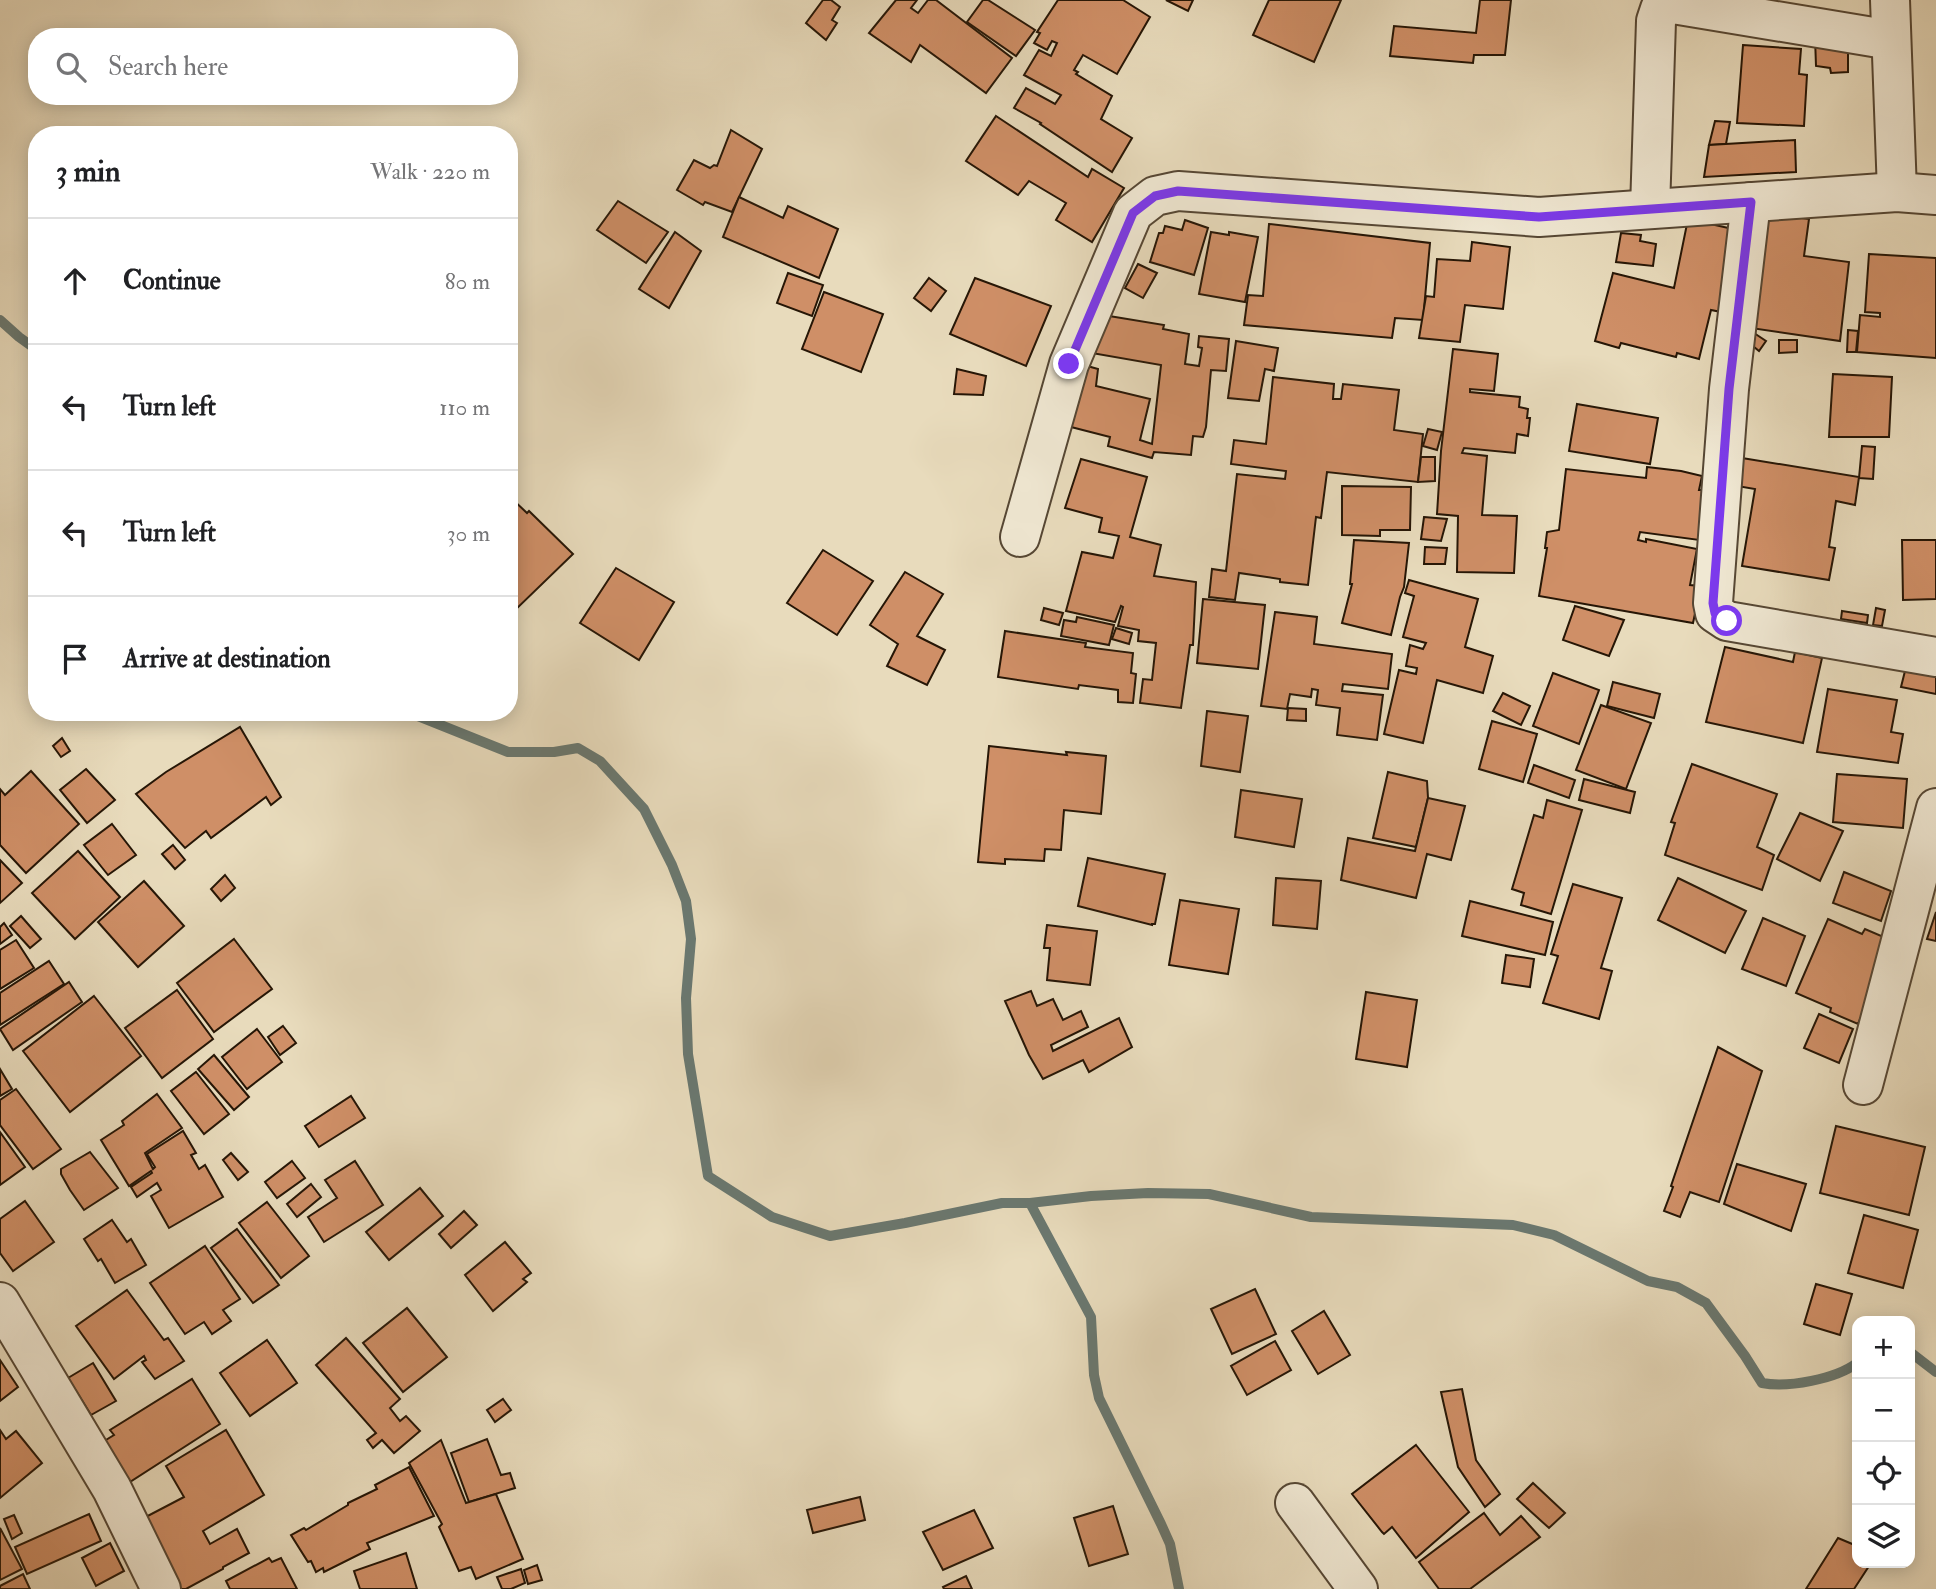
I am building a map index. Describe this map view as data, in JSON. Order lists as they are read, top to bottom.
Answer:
{
  "page": {
    "search": "Search here",
    "heading": ["3 min", "Walk · 220 m"],
    "list": [
      ["Continue", "80 m"],
      ["Turn left", "110 m"],
      ["Turn left", "30 m"],
      "Arrive at destination"
    ],
    "map_buttons": ["+", "−"]
  }
}
